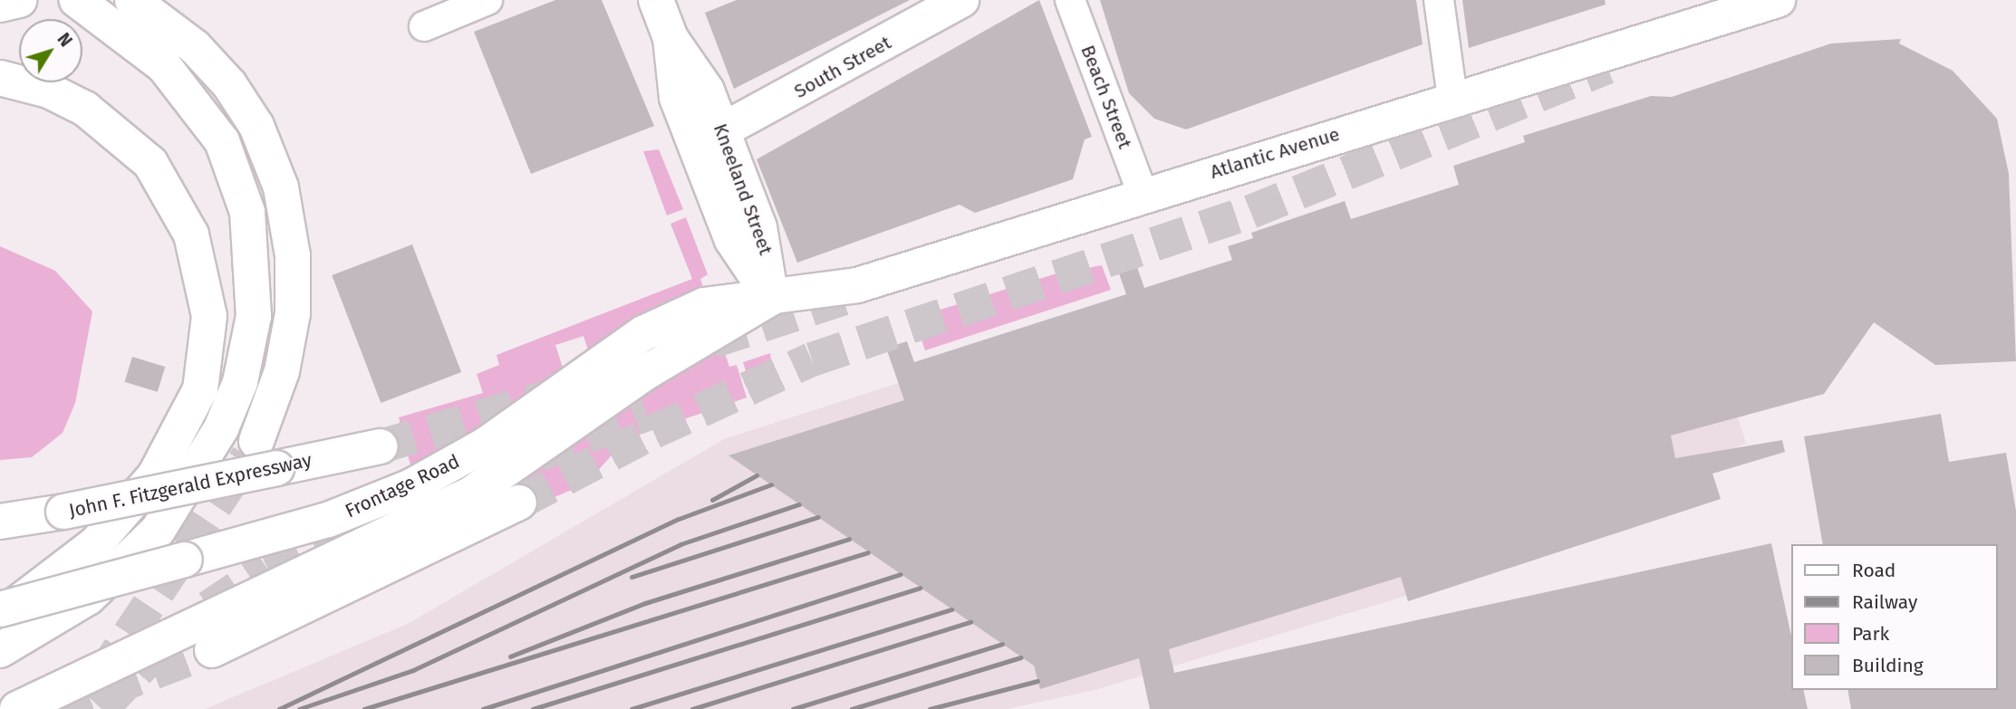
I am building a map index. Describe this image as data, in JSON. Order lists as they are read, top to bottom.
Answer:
{
  "streets": {
    "main road": [
      "South Street",
      "Atlantic Avenue",
      "Kneeland Street",
      "John F. Fitzgerald Expressway",
      "Frontage Road"
    ],
    "street": ["Beach Street"]
  },
  "crossings": [
    ["South Street", "Kneeland Street"],
    ["Beach Street", "Atlantic Avenue"],
    ["Atlantic Avenue", "Kneeland Street"],
    ["Atlantic Avenue", "Frontage Road"],
    ["Kneeland Street", "Frontage Road"]
  ],
  "legend": [
    "Road",
    "Railway",
    "Park",
    "Building"
  ],
  "north": "top right"
}
